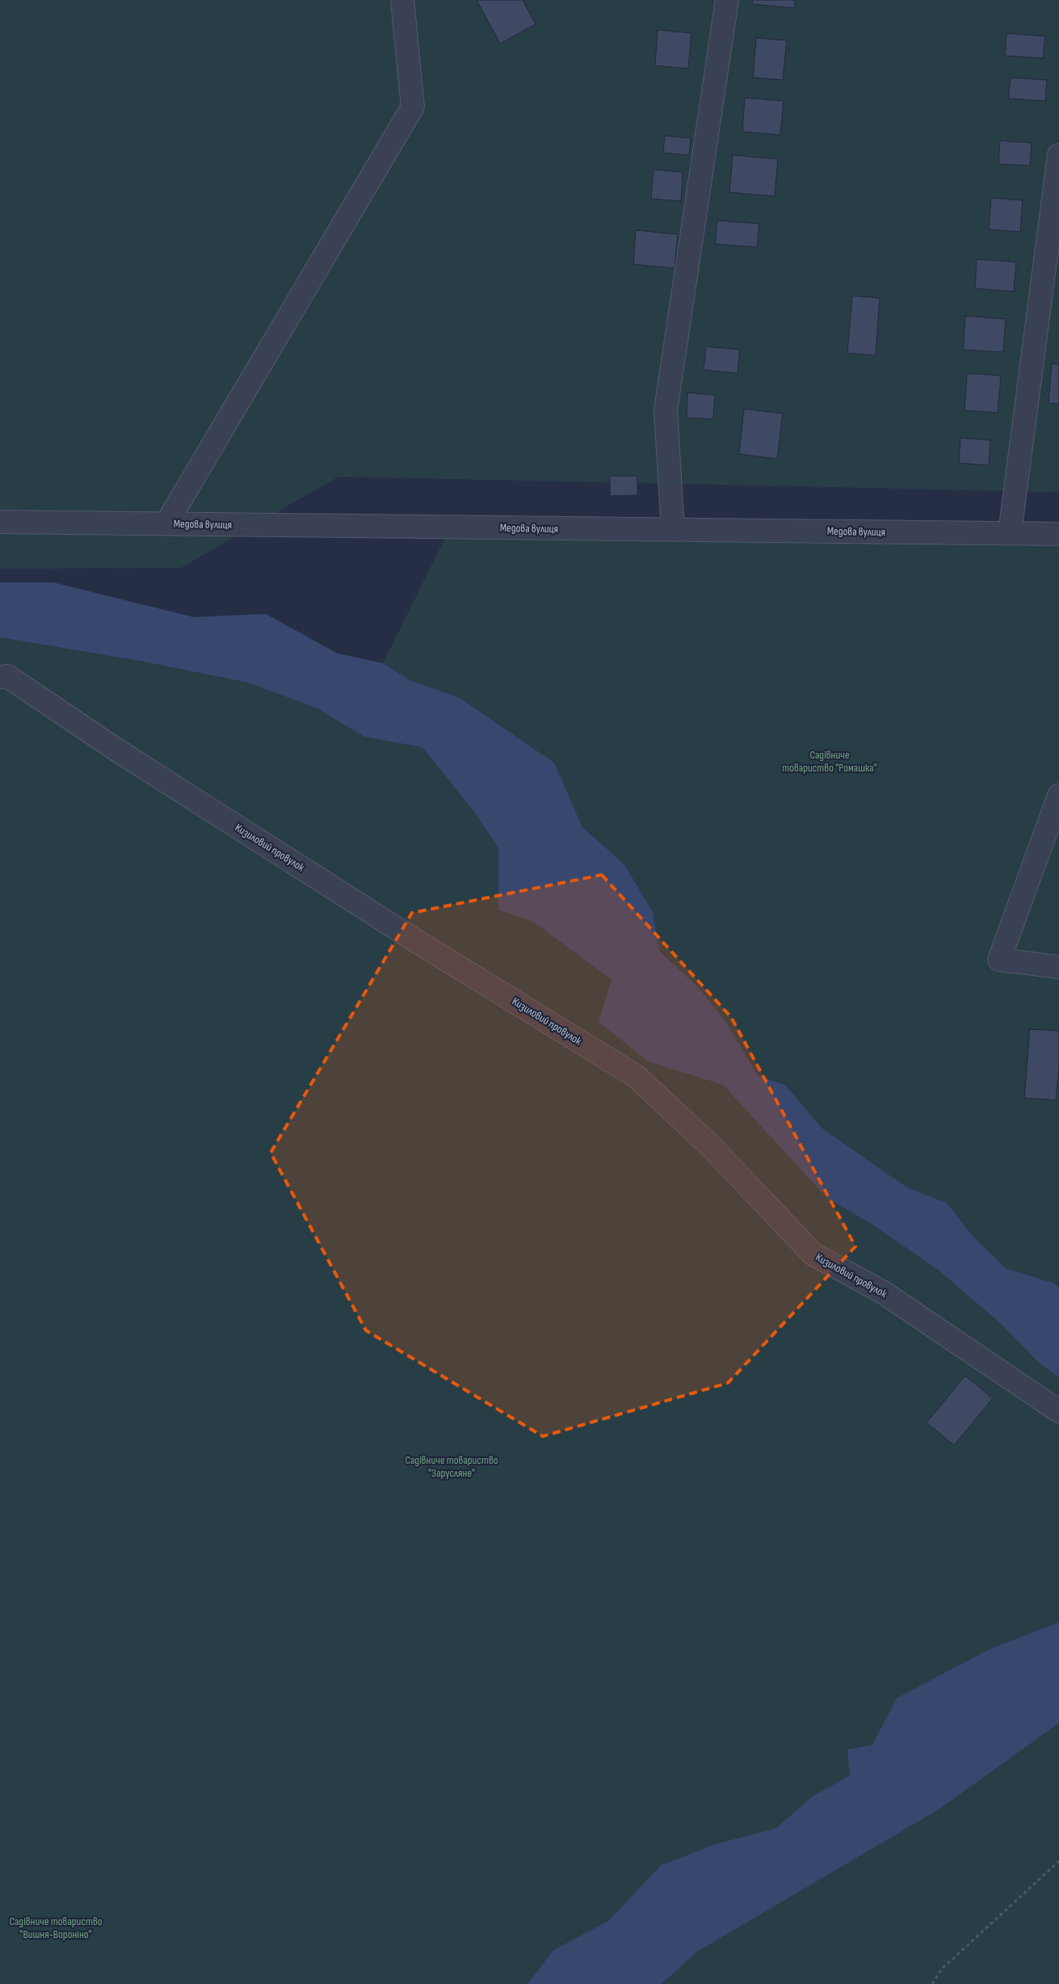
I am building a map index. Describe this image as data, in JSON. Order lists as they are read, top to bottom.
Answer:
{
  "streets": {
    "street": ["Медова вулиця", "Кизиловий провулок"]
  },
  "parks": ["Садівниче товариство \"Ромашка\"", "Садівниче товариство \"Зарусляне\"", "Садівниче товариство \"Вишня-Вороніно\""]
}
